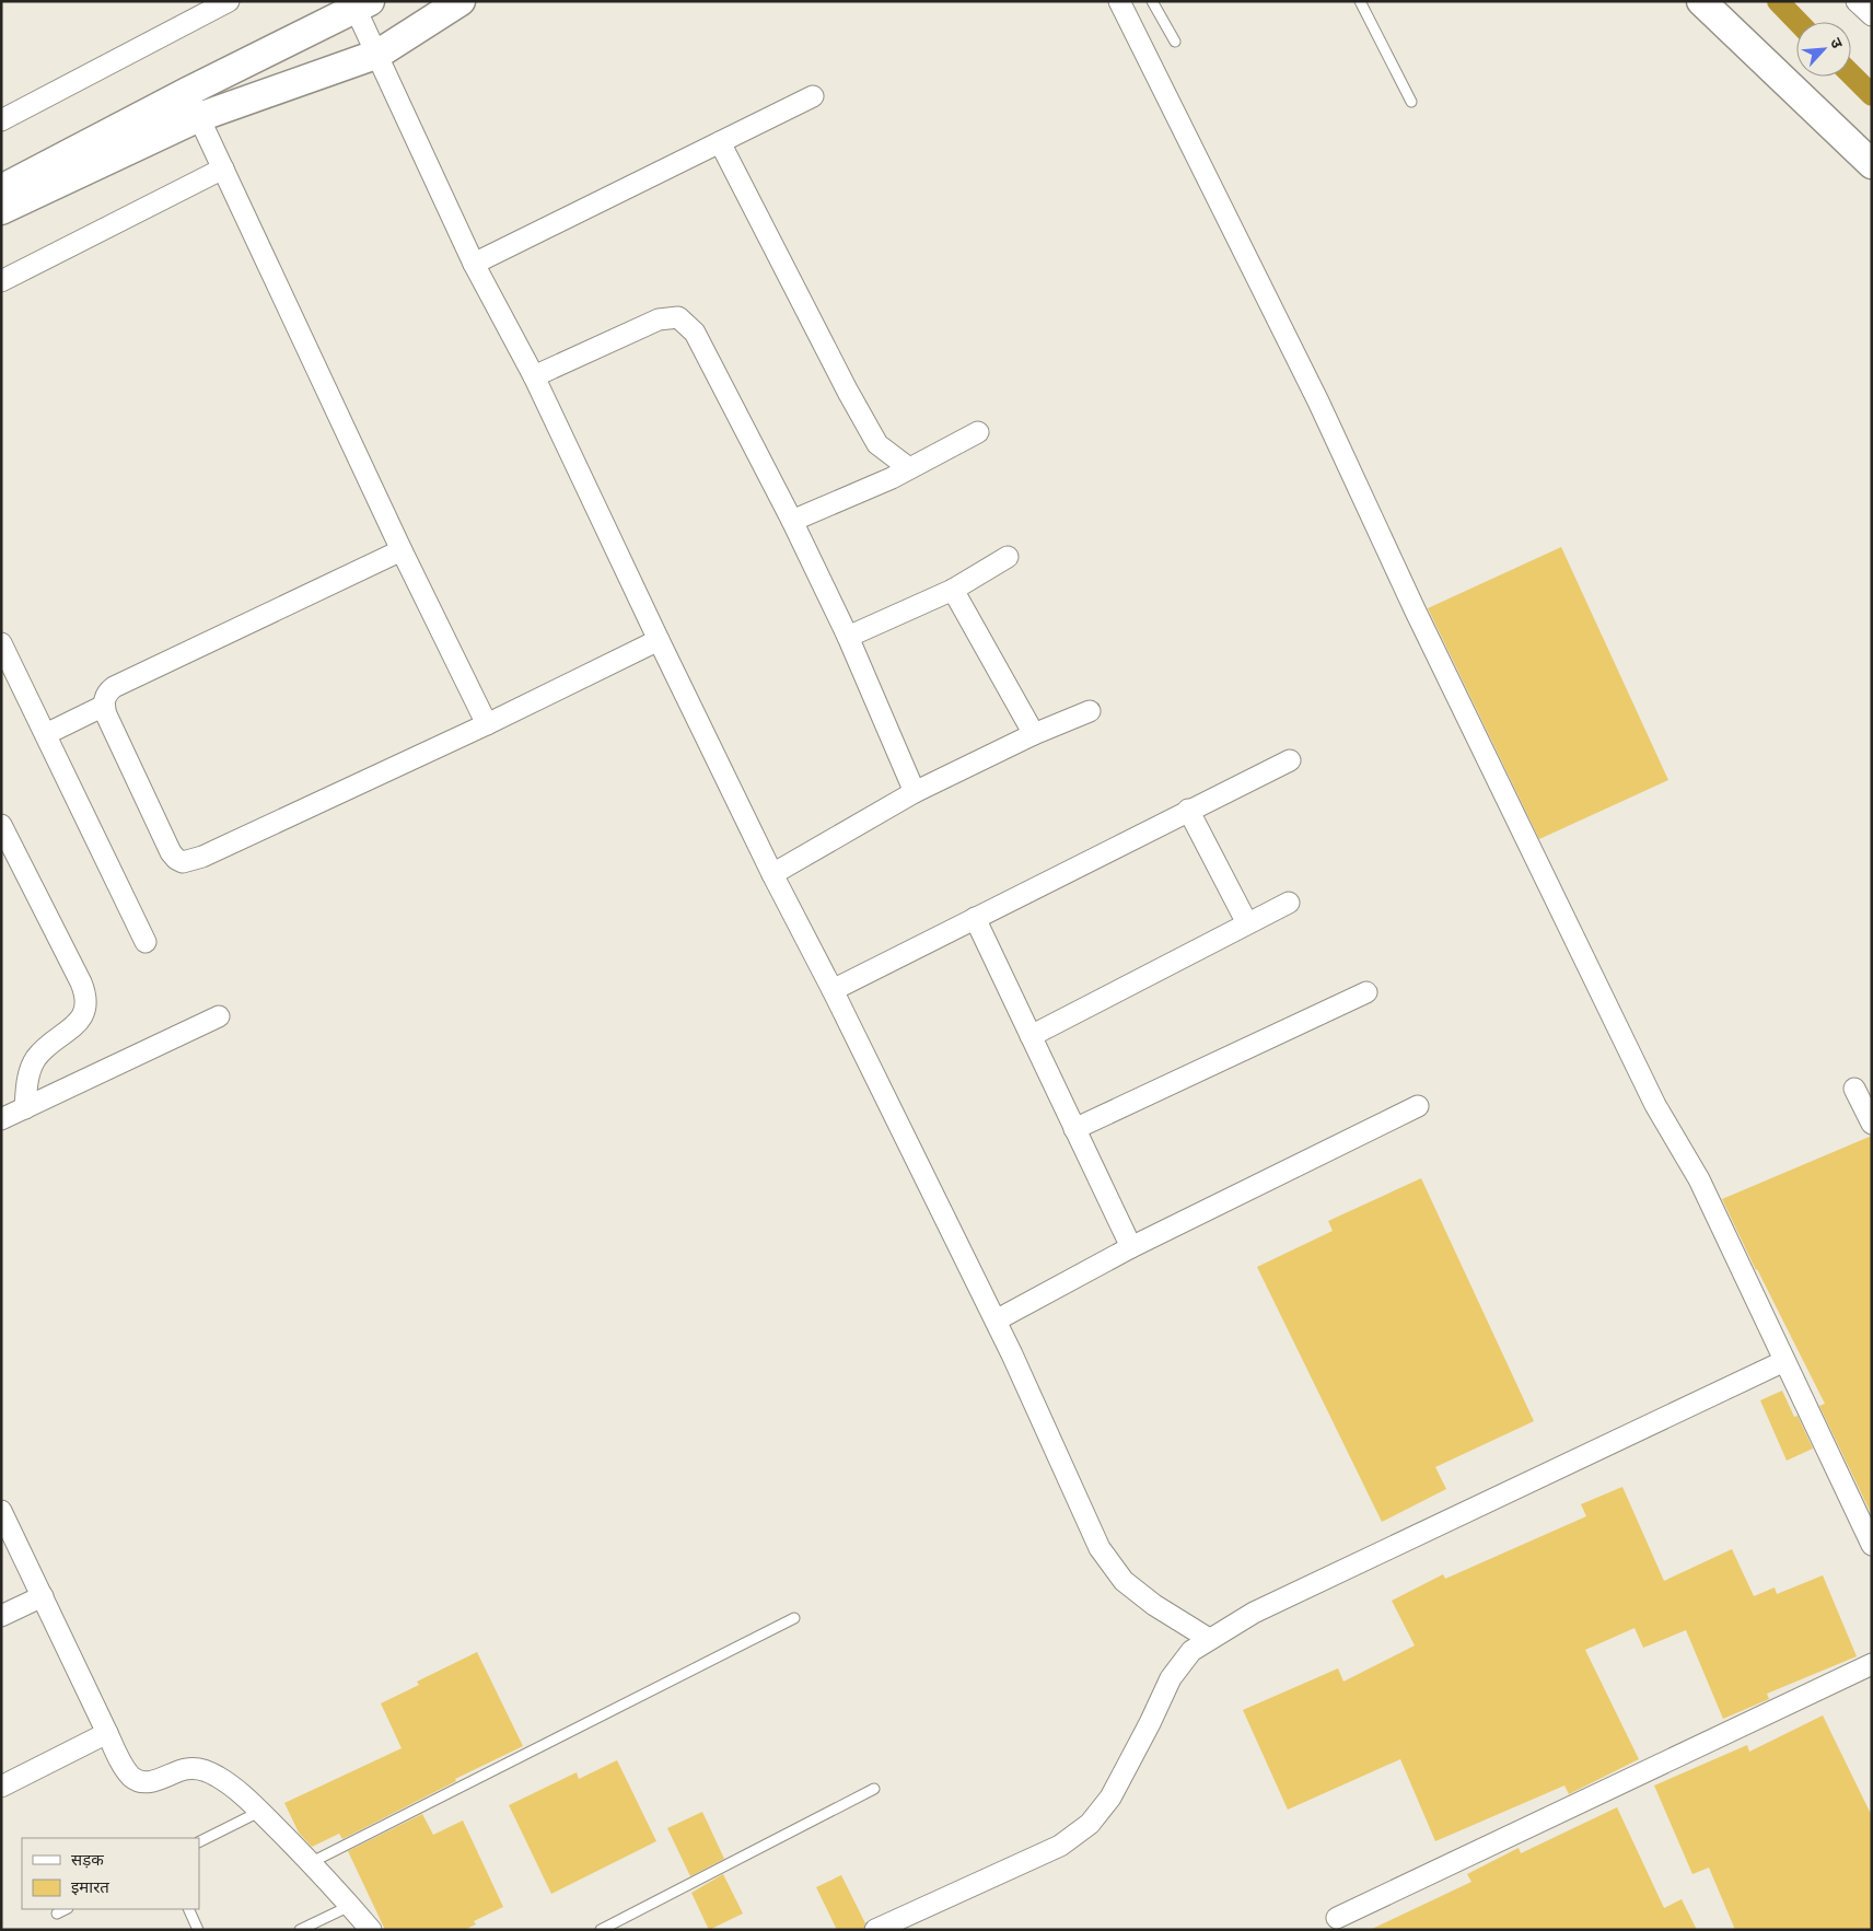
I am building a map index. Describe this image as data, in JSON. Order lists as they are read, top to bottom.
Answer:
{
  "legend": ["सड़क", "इमारत"],
  "north": "top right"
}
